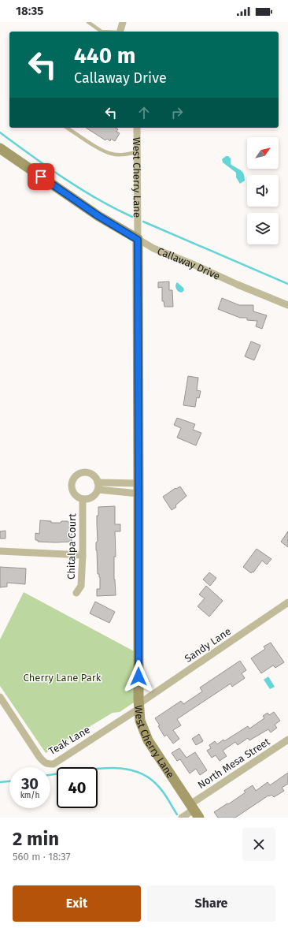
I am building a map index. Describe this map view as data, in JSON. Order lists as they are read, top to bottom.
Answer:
{
  "streets": {
    "street": [
      "West Cherry Lane",
      "Callaway Drive",
      "Chitalpa Court",
      "Sandy Lane",
      "Teak Lane",
      "North Mesa Street"
    ]
  },
  "crossings": [
    ["West Cherry Lane", "Callaway Drive"],
    ["West Cherry Lane", "Sandy Lane"],
    ["West Cherry Lane", "Teak Lane"],
    ["West Cherry Lane", "North Mesa Street"],
    ["Sandy Lane", "Teak Lane"]
  ],
  "parks": ["Cherry Lane Park"],
  "north": "top right",
  "page": {
    "status": "18:35",
    "turn": ["440 m", "Callaway Drive"],
    "speed": "30 km/h",
    "limit": "40",
    "heading": ["2 min", "560 m · 18:37"],
    "buttons": ["Exit", "Share"]
  }
}
